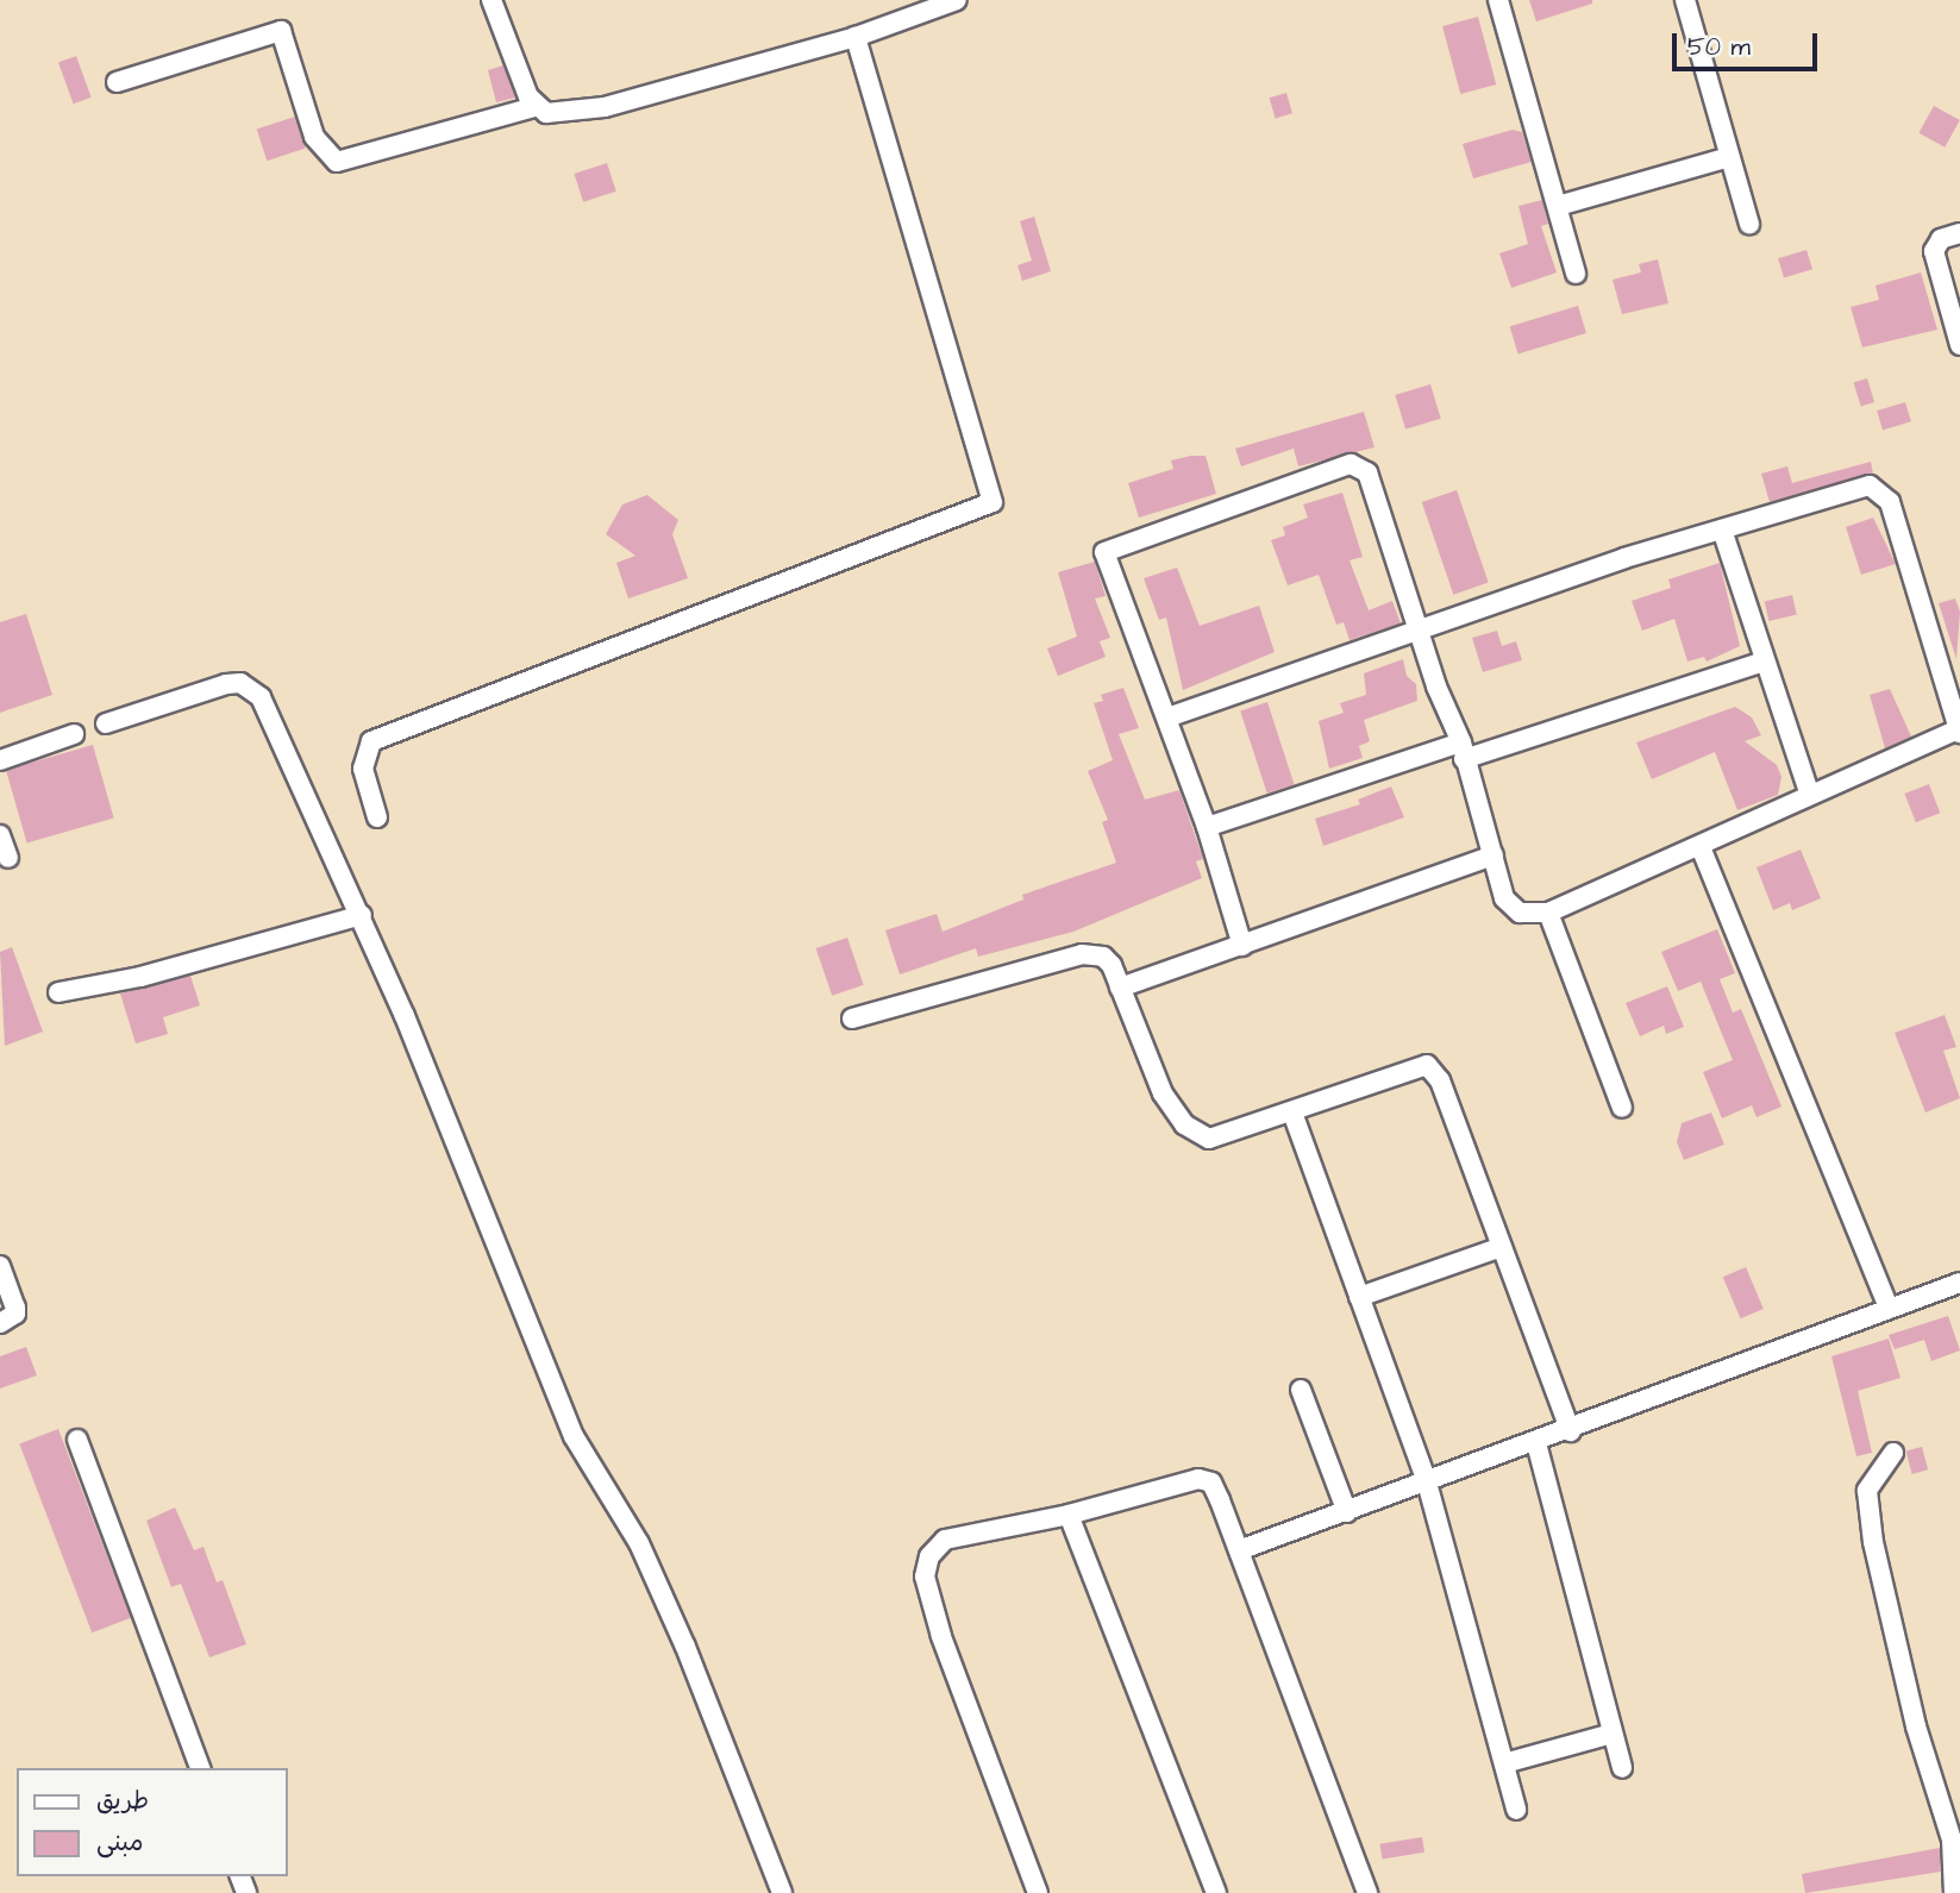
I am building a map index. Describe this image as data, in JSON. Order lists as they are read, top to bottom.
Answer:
{
  "legend": ["طريق", "مبنى"],
  "scale_bar": "50 m"
}
